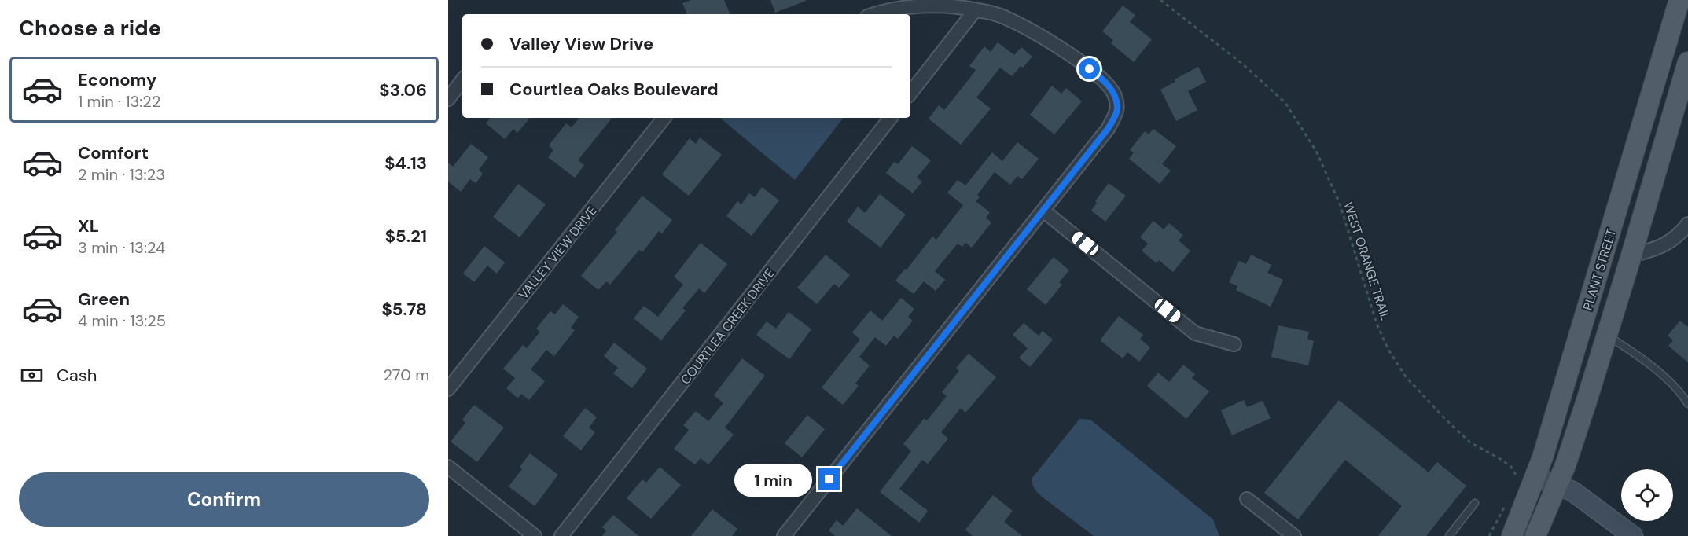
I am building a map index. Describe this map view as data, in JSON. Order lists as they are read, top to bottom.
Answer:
{
  "streets": {
    "main road": ["PLANT STREET"],
    "street": ["VALLEY VIEW DRIVE", "COURTLEA CREEK DRIVE"],
    "path": ["WEST ORANGE TRAIL"]
  },
  "page": {
    "heading": "Choose a ride",
    "banner": ["Valley View Drive", "Courtlea Oaks Boulevard"],
    "list": [
      {
        "name": "Economy",
        "note": "1 min · 13:22",
        "value": "$3.06"
      },
      {
        "name": "Comfort",
        "note": "2 min · 13:23",
        "value": "$4.13"
      },
      {
        "name": "XL",
        "note": "3 min · 13:24",
        "value": "$5.21"
      },
      {
        "name": "Green",
        "note": "4 min · 13:25",
        "value": "$5.78"
      }
    ],
    "pay": ["Cash", "270 m"],
    "buttons": "Confirm",
    "bubble": "1 min"
  }
}
